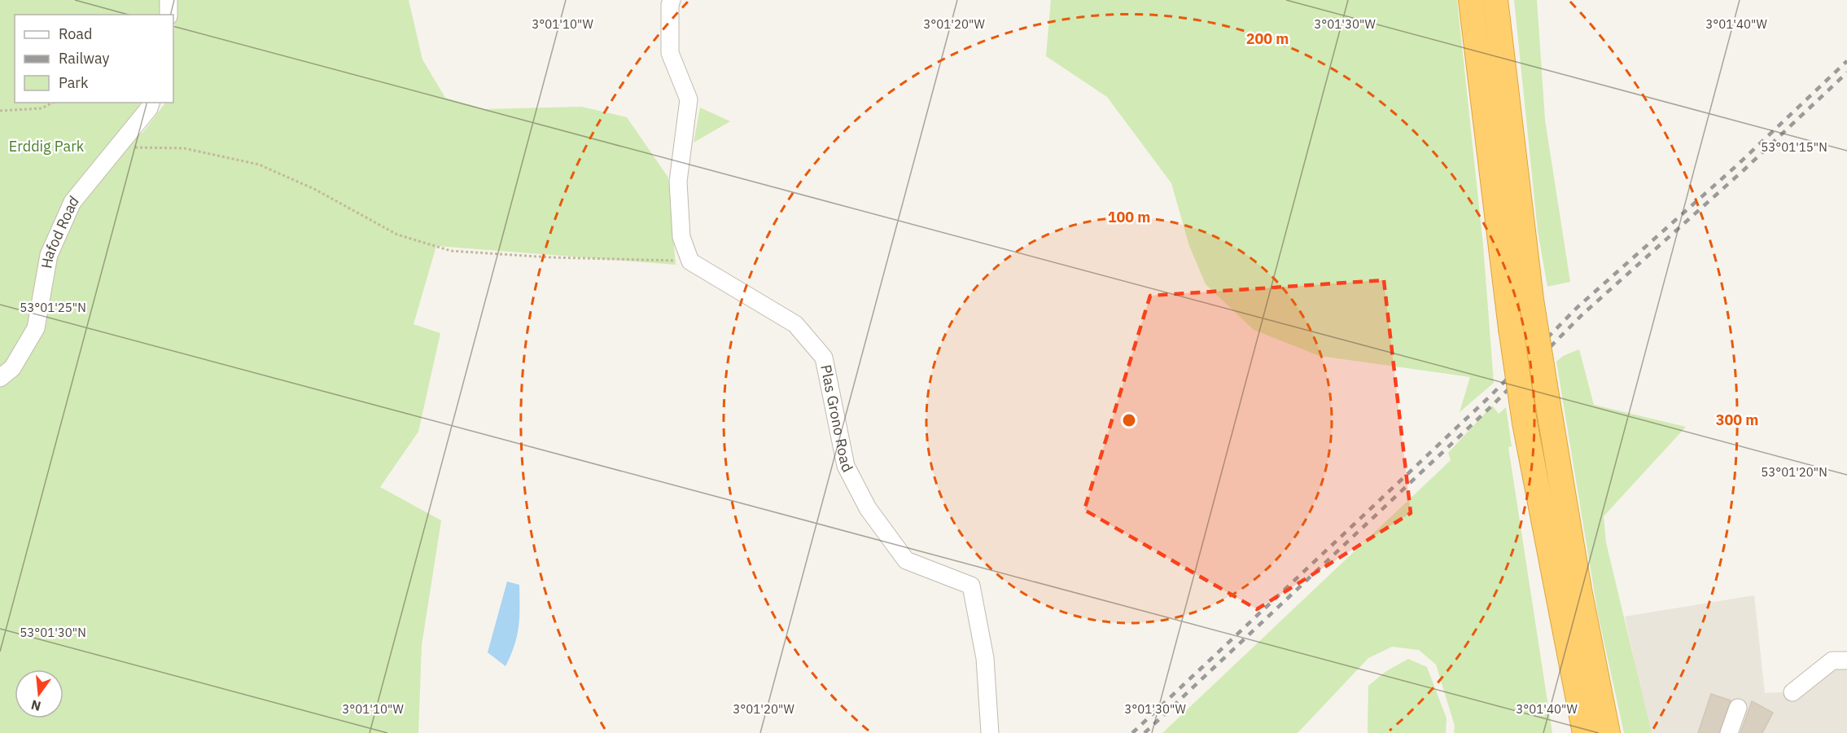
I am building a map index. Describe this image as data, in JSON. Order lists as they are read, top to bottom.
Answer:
{
  "streets": {
    "street": ["Hafod Road", "Plas Grono Road"]
  },
  "parks": ["Erddig Park"],
  "legend": ["Road", "Railway", "Park"],
  "north": "bottom",
  "coordinates": [
    "3°01'10\"W",
    "3°01'20\"W",
    "3°01'30\"W",
    "3°01'40\"W",
    "53°01'15\"N",
    "53°01'25\"N",
    "53°01'20\"N",
    "53°01'30\"N"
  ],
  "rings": ["200 m", "100 m", "300 m"]
}
